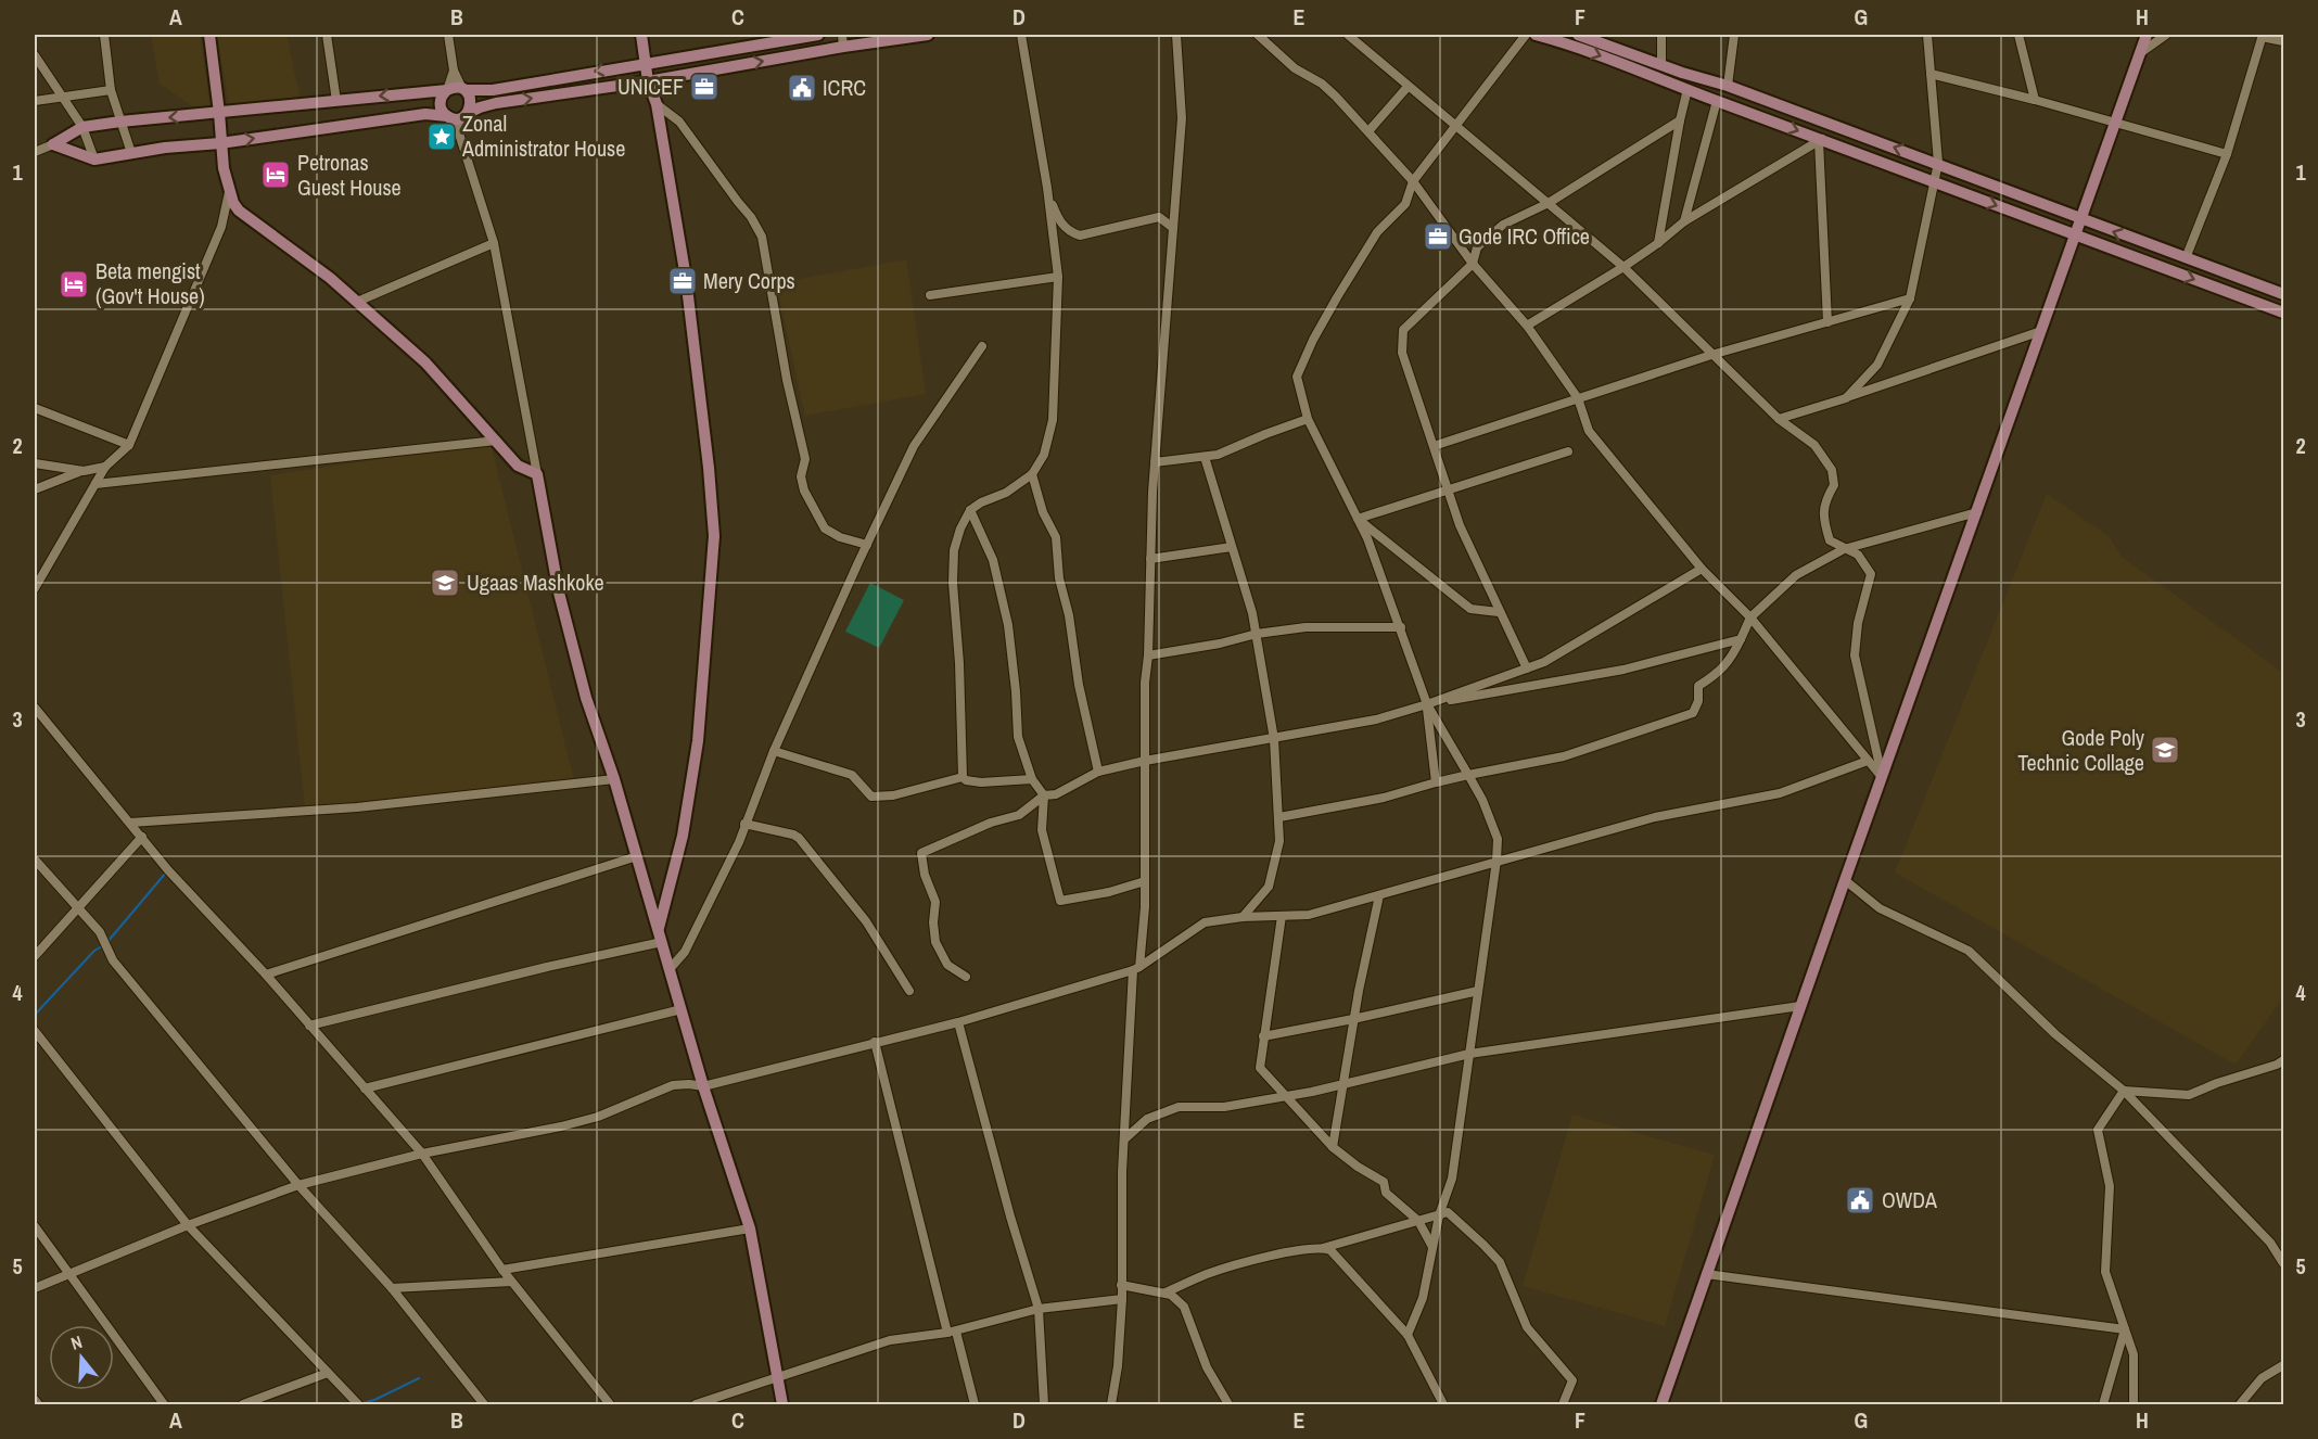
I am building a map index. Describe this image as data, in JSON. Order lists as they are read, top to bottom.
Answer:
{
  "places": {
    "office": ["UNICEF", "Gode IRC Office", "Mery Corps"],
    "public building": ["ICRC", "OWDA"],
    "place": ["Zonal Administrator House"],
    "hotel": ["Petronas Guest House", "Beta mengist (Gov't House)"],
    "school or university": ["Ugaas Mashkoke", "Gode Poly Technic Collage"]
  },
  "north": "top",
  "grid": {
    "columns": [
      "A",
      "B",
      "C",
      "D",
      "E",
      "F",
      "G",
      "H"
    ],
    "rows": [
      "1",
      "2",
      "3",
      "4",
      "5"
    ]
  }
}
